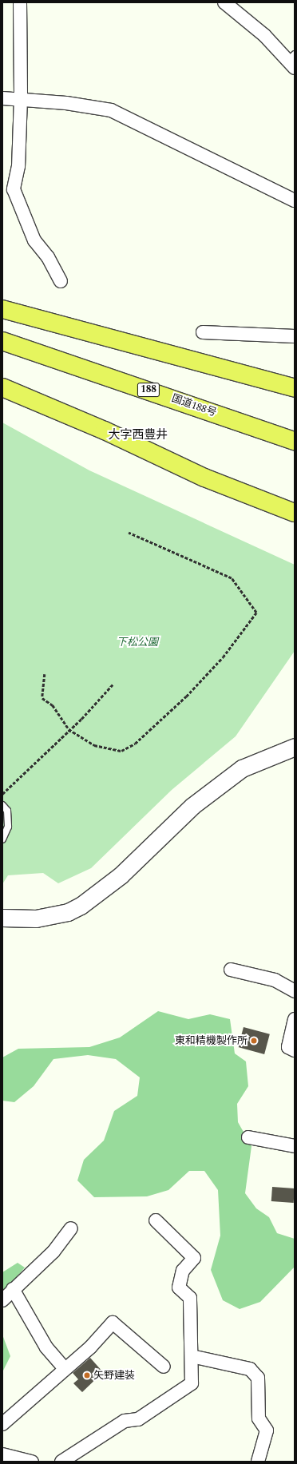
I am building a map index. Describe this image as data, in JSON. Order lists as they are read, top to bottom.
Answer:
{
  "streets": {
    "highway": ["188", "国道188号"]
  },
  "districts": ["大字西豊井"],
  "parks": ["下松公園"],
  "places": ["東和精機製作所", "矢野建装"]
}
